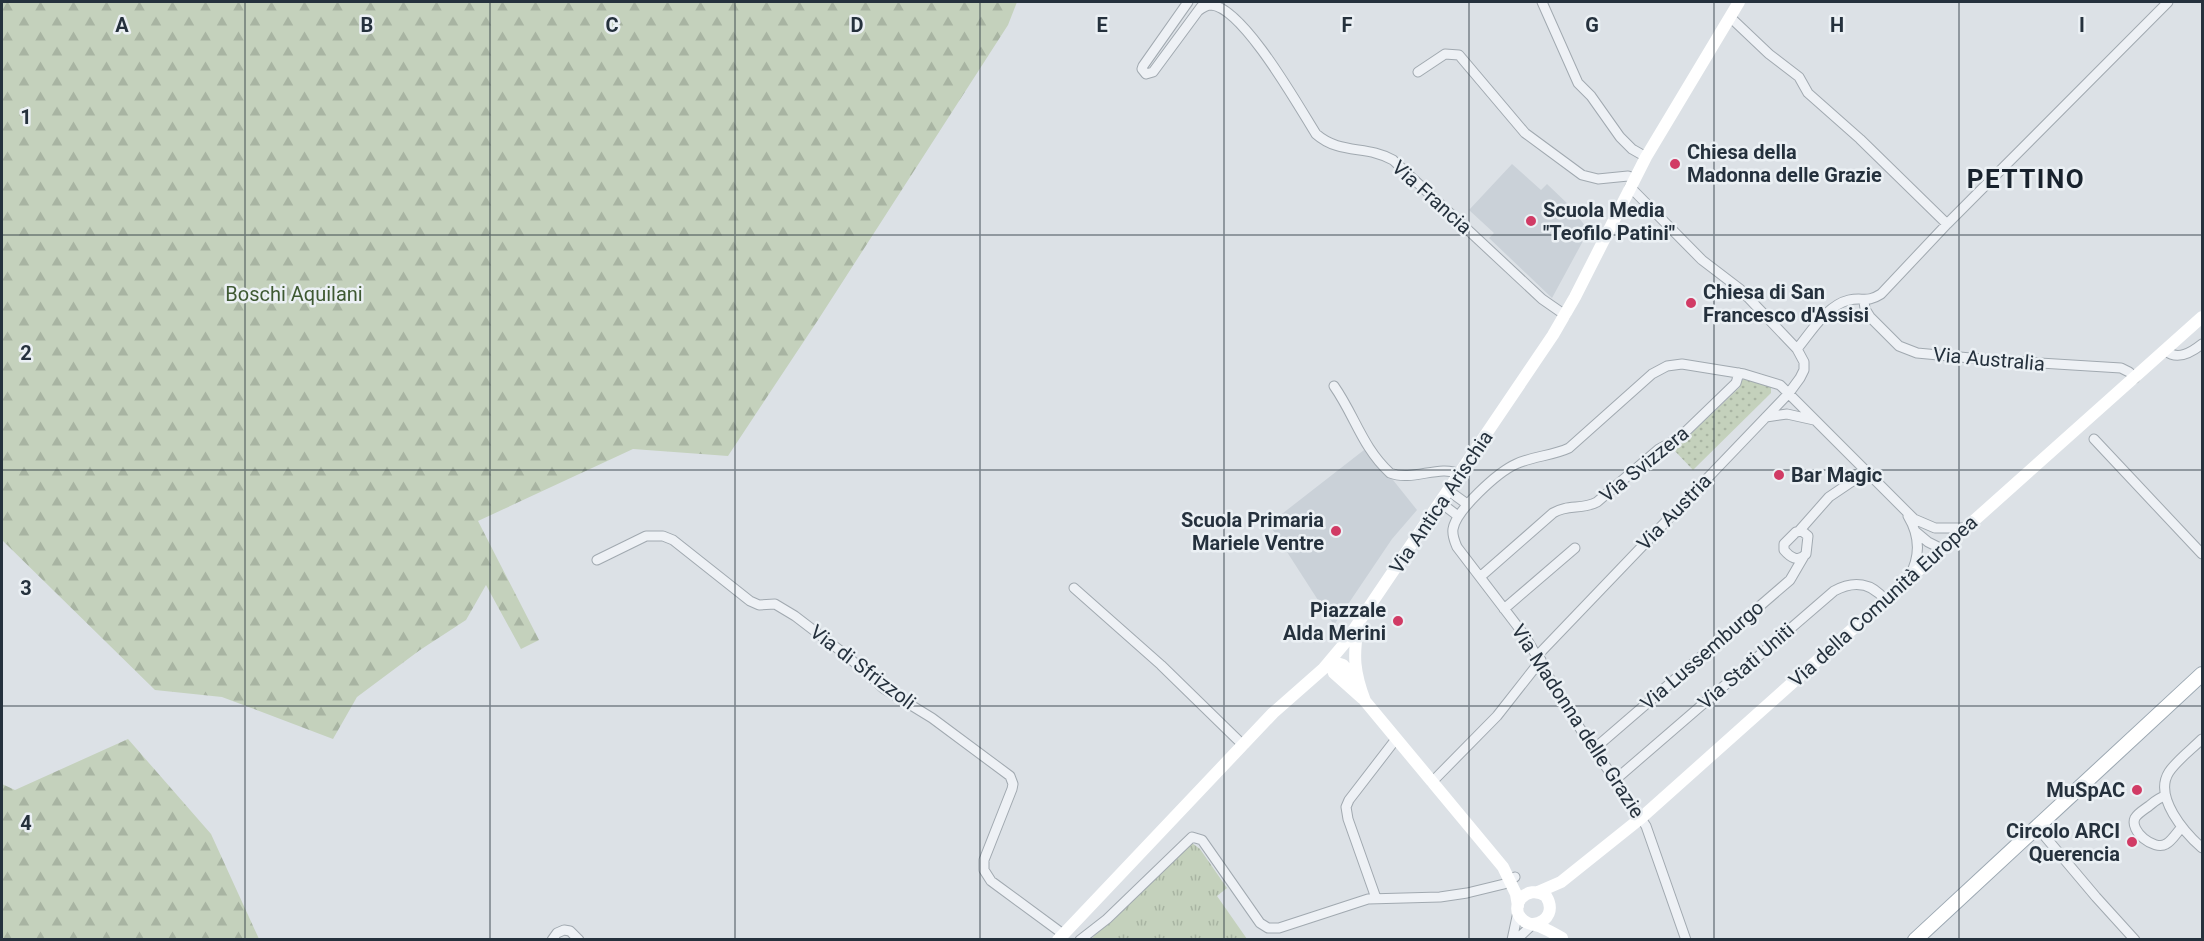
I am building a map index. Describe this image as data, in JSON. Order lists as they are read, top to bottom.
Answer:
{
  "streets": {
    "street": [
      "Via Francia",
      "Via Australia",
      "Via Svizzera",
      "Via Antica Arischia",
      "Via Austria",
      "Via della Comunità Europea",
      "Via Lussemburgo",
      "Via Stati Uniti",
      "Via di Sfrizzoli",
      "Via Madonna delle Grazie"
    ]
  },
  "crossings": [
    ["Via Francia", "Via Antica Arischia"],
    ["Via Australia", "Via della Comunità Europea"],
    ["Via Svizzera", "Via Madonna delle Grazie"],
    ["Via Antica Arischia", "Via di Sfrizzoli"],
    ["Via Austria", "Via Madonna delle Grazie"],
    ["Via della Comunità Europea", "Via Stati Uniti"],
    ["Via della Comunità Europea", "Via Madonna delle Grazie"],
    ["Via Lussemburgo", "Via Madonna delle Grazie"],
    ["Via Stati Uniti", "Via Madonna delle Grazie"]
  ],
  "districts": ["PETTINO"],
  "parks": ["Boschi Aquilani"],
  "places": [
    "Chiesa della Madonna delle Grazie",
    "Scuola Media \"Teofilo Patini\"",
    "Chiesa di San Francesco d'Assisi",
    "Bar Magic",
    "Scuola Primaria Mariele Ventre",
    "Piazzale Alda Merini",
    "MuSpAC",
    "Circolo ARCI Querencia"
  ],
  "grid": {
    "columns": [
      "A",
      "B",
      "C",
      "D",
      "E",
      "F",
      "G",
      "H",
      "I"
    ],
    "rows": [
      "1",
      "2",
      "3",
      "4"
    ]
  }
}
